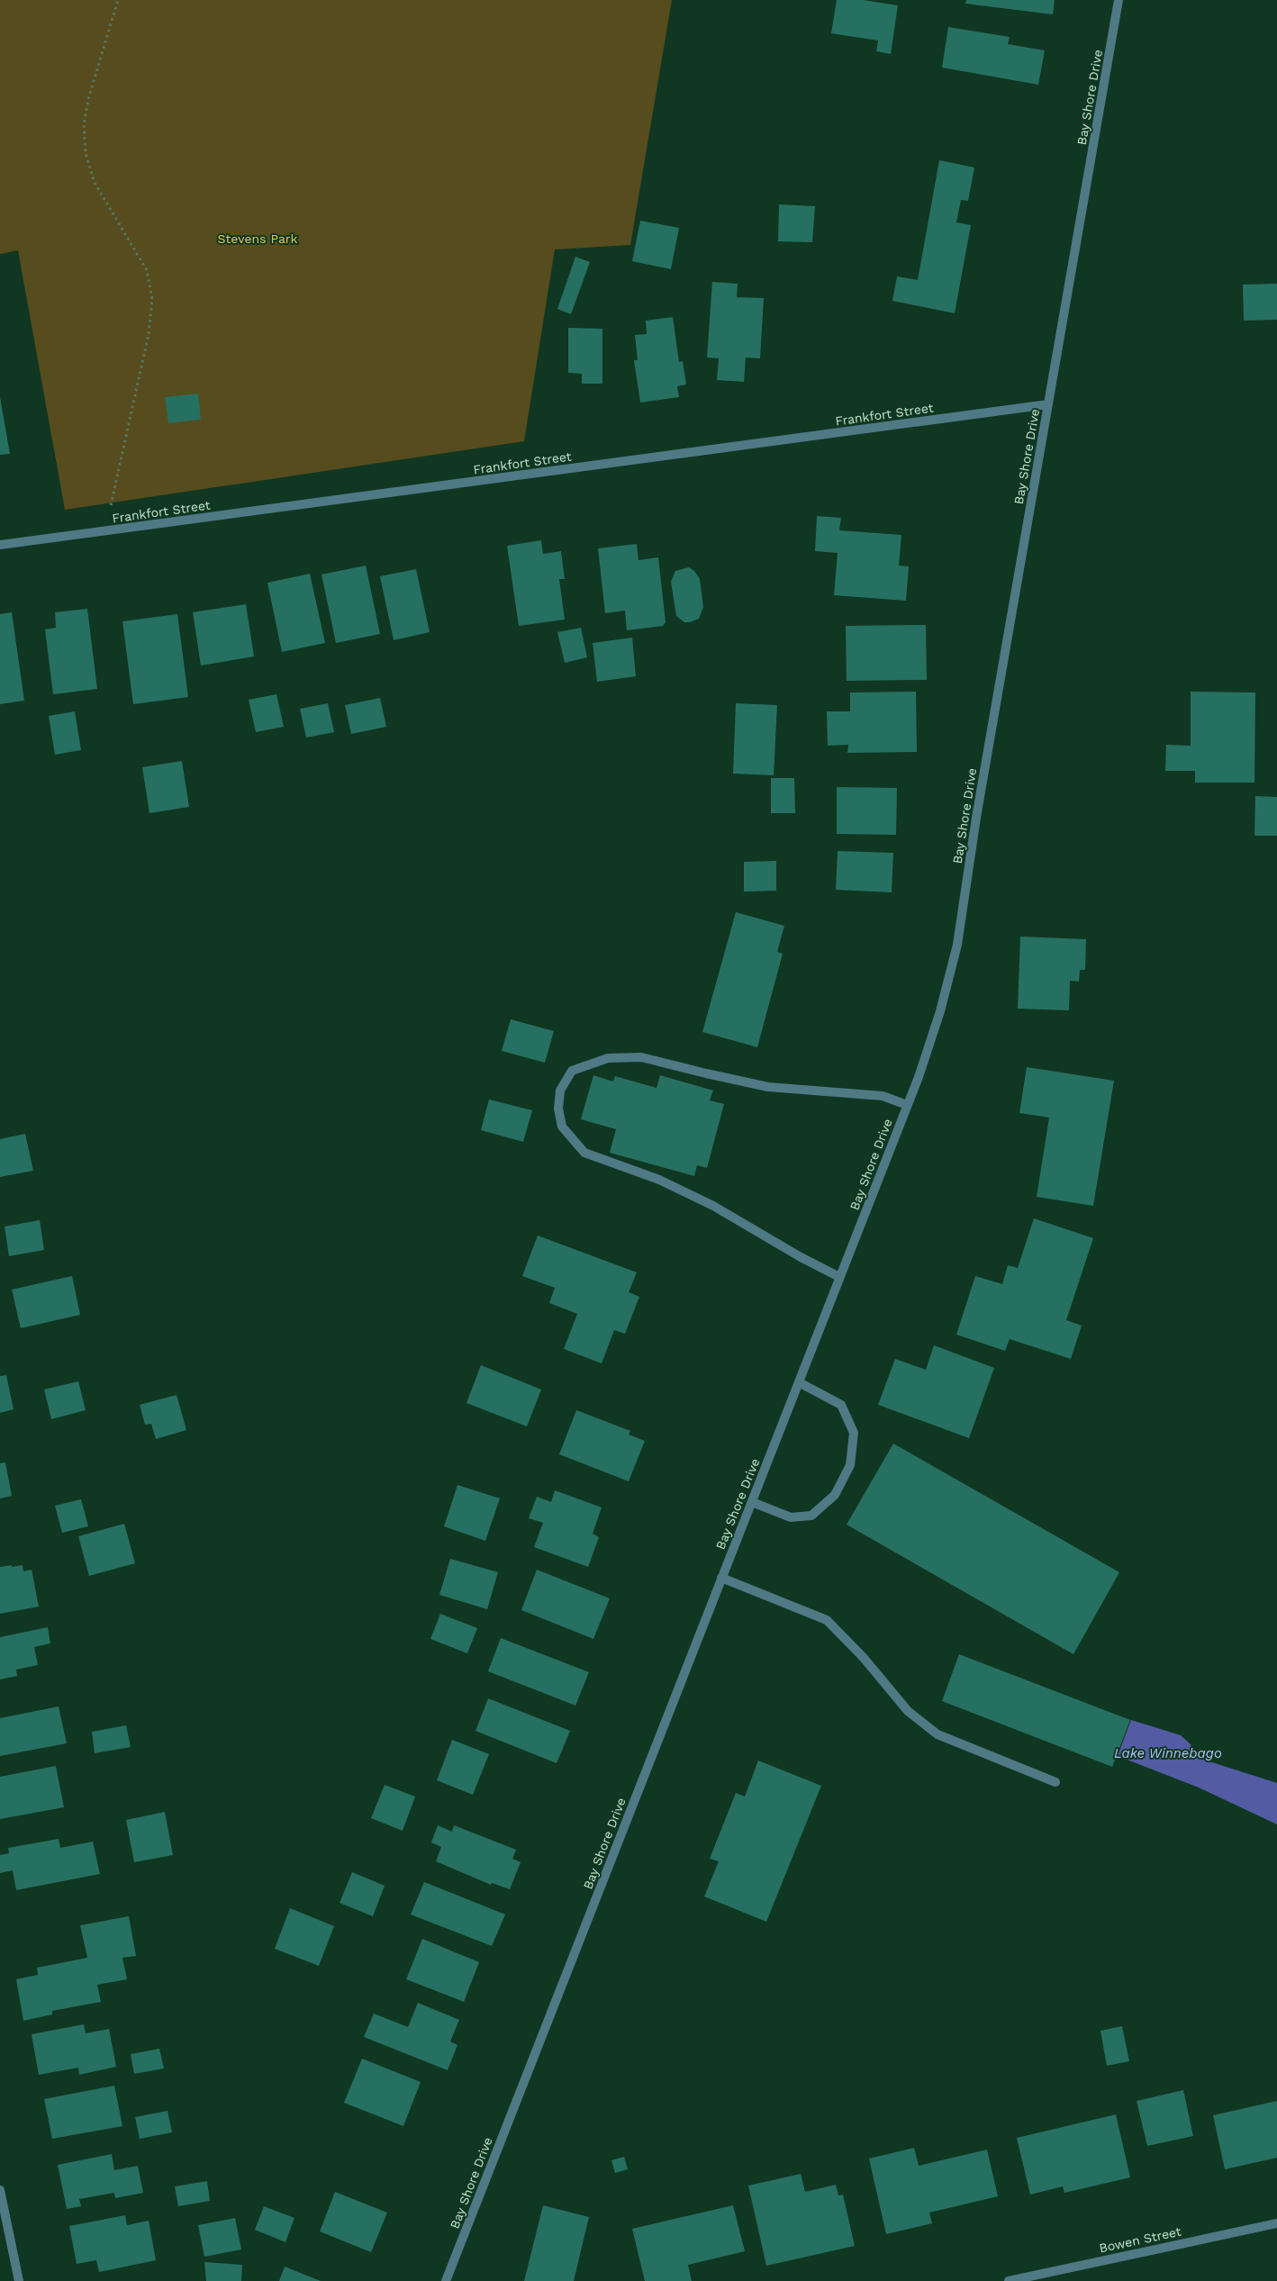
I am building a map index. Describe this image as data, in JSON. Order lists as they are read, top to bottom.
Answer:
{
  "streets": {
    "street": ["Bay Shore Drive", "Frankfort Street", "Bowen Street"]
  },
  "crossings": [
    ["Bay Shore Drive", "Frankfort Street"]
  ],
  "water": ["Lake Winnebago"],
  "parks": ["Stevens Park"]
}
